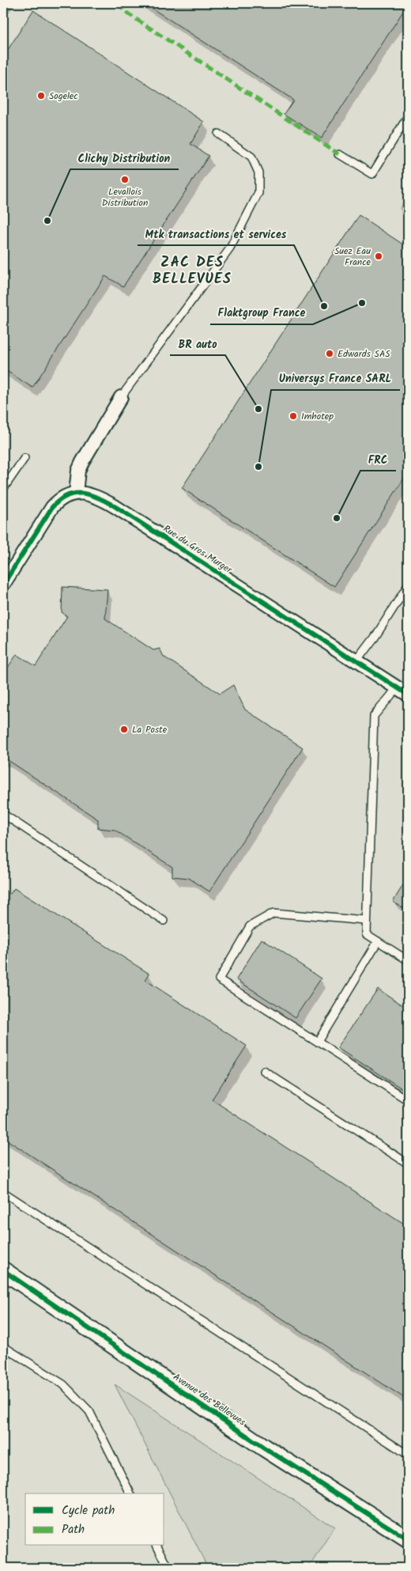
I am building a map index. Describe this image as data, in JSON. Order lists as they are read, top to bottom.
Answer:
{
  "streets": {
    "street": ["Rue du Gros Murger", "Avenue des Bellevues"]
  },
  "districts": ["ZAC DES BELLEVUES"],
  "places": [
    "Sogelec",
    "Levallois Distribution",
    "Clichy Distribution",
    "Suez Eau France",
    "Flaktgroup France",
    "Mtk transactions et services",
    "Edwards SAS",
    "BR auto",
    "Imhotep",
    "Universys France SARL",
    "FRC",
    "La Poste"
  ],
  "legend": ["Cycle path", "Path"]
}
